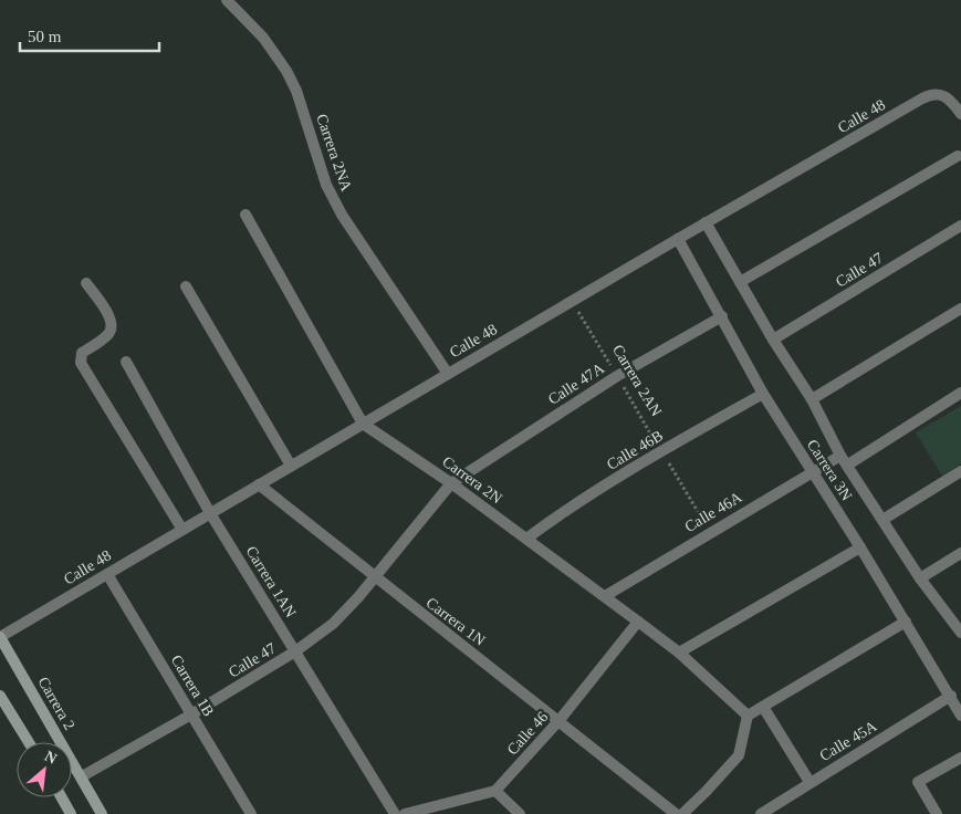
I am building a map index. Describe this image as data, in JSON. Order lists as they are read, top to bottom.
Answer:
{
  "streets": {
    "main road": ["Carrera 2"],
    "street": [
      "Calle 48",
      "Carrera 2NA",
      "Calle 47",
      "Calle 47A",
      "Calle 46B",
      "Carrera 3N",
      "Carrera 2N",
      "Calle 46A",
      "Carrera 1AN",
      "Carrera 1N",
      "Carrera 1B",
      "Calle 46",
      "Calle 45A"
    ],
    "path": ["Carrera 2AN"]
  },
  "crossings": [
    ["Calle 48", "Carrera 2NA"],
    ["Calle 48", "Carrera 2AN"],
    ["Calle 48", "Carrera 3N"],
    ["Calle 48", "Carrera 2N"],
    ["Calle 48", "Carrera 1AN"],
    ["Calle 48", "Carrera 1N"],
    ["Calle 48", "Carrera 1B"],
    ["Calle 48", "Carrera 2"],
    ["Calle 47", "Calle 47A"],
    ["Calle 47", "Carrera 3N"],
    ["Calle 47", "Carrera 2N"],
    ["Calle 47", "Carrera 1AN"],
    ["Calle 47", "Carrera 1N"],
    ["Calle 47", "Carrera 1B"],
    ["Calle 47", "Carrera 2"],
    ["Carrera 2AN", "Calle 47A"],
    ["Carrera 2AN", "Calle 46B"],
    ["Carrera 2AN", "Calle 46A"],
    ["Calle 47A", "Carrera 3N"],
    ["Calle 47A", "Carrera 2N"],
    ["Calle 46B", "Carrera 3N"],
    ["Calle 46B", "Carrera 2N"],
    ["Carrera 3N", "Calle 46A"],
    ["Carrera 3N", "Calle 45A"],
    ["Carrera 2N", "Calle 46A"],
    ["Carrera 2N", "Calle 46"],
    ["Carrera 1N", "Calle 46"]
  ],
  "scale_bar": "50 m",
  "north": "top right"
}
